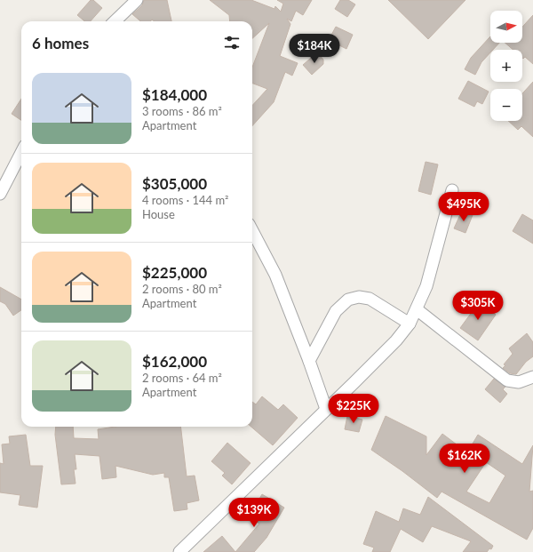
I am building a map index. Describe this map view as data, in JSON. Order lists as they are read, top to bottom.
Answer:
{
  "north": "right",
  "page": {
    "map_buttons": ["+", "−"],
    "heading": "6 homes",
    "price": [
      "$184K",
      "$495K",
      "$305K",
      "$225K",
      "$162K",
      "$139K"
    ],
    "list": [
      {
        "name": "$184,000",
        "note": "3 rooms · 86 m² · Apartment"
      },
      {
        "name": "$305,000",
        "note": "4 rooms · 144 m² · House"
      },
      {
        "name": "$225,000",
        "note": "2 rooms · 80 m² · Apartment"
      },
      {
        "name": "$162,000",
        "note": "2 rooms · 64 m² · Apartment"
      }
    ]
  }
}
